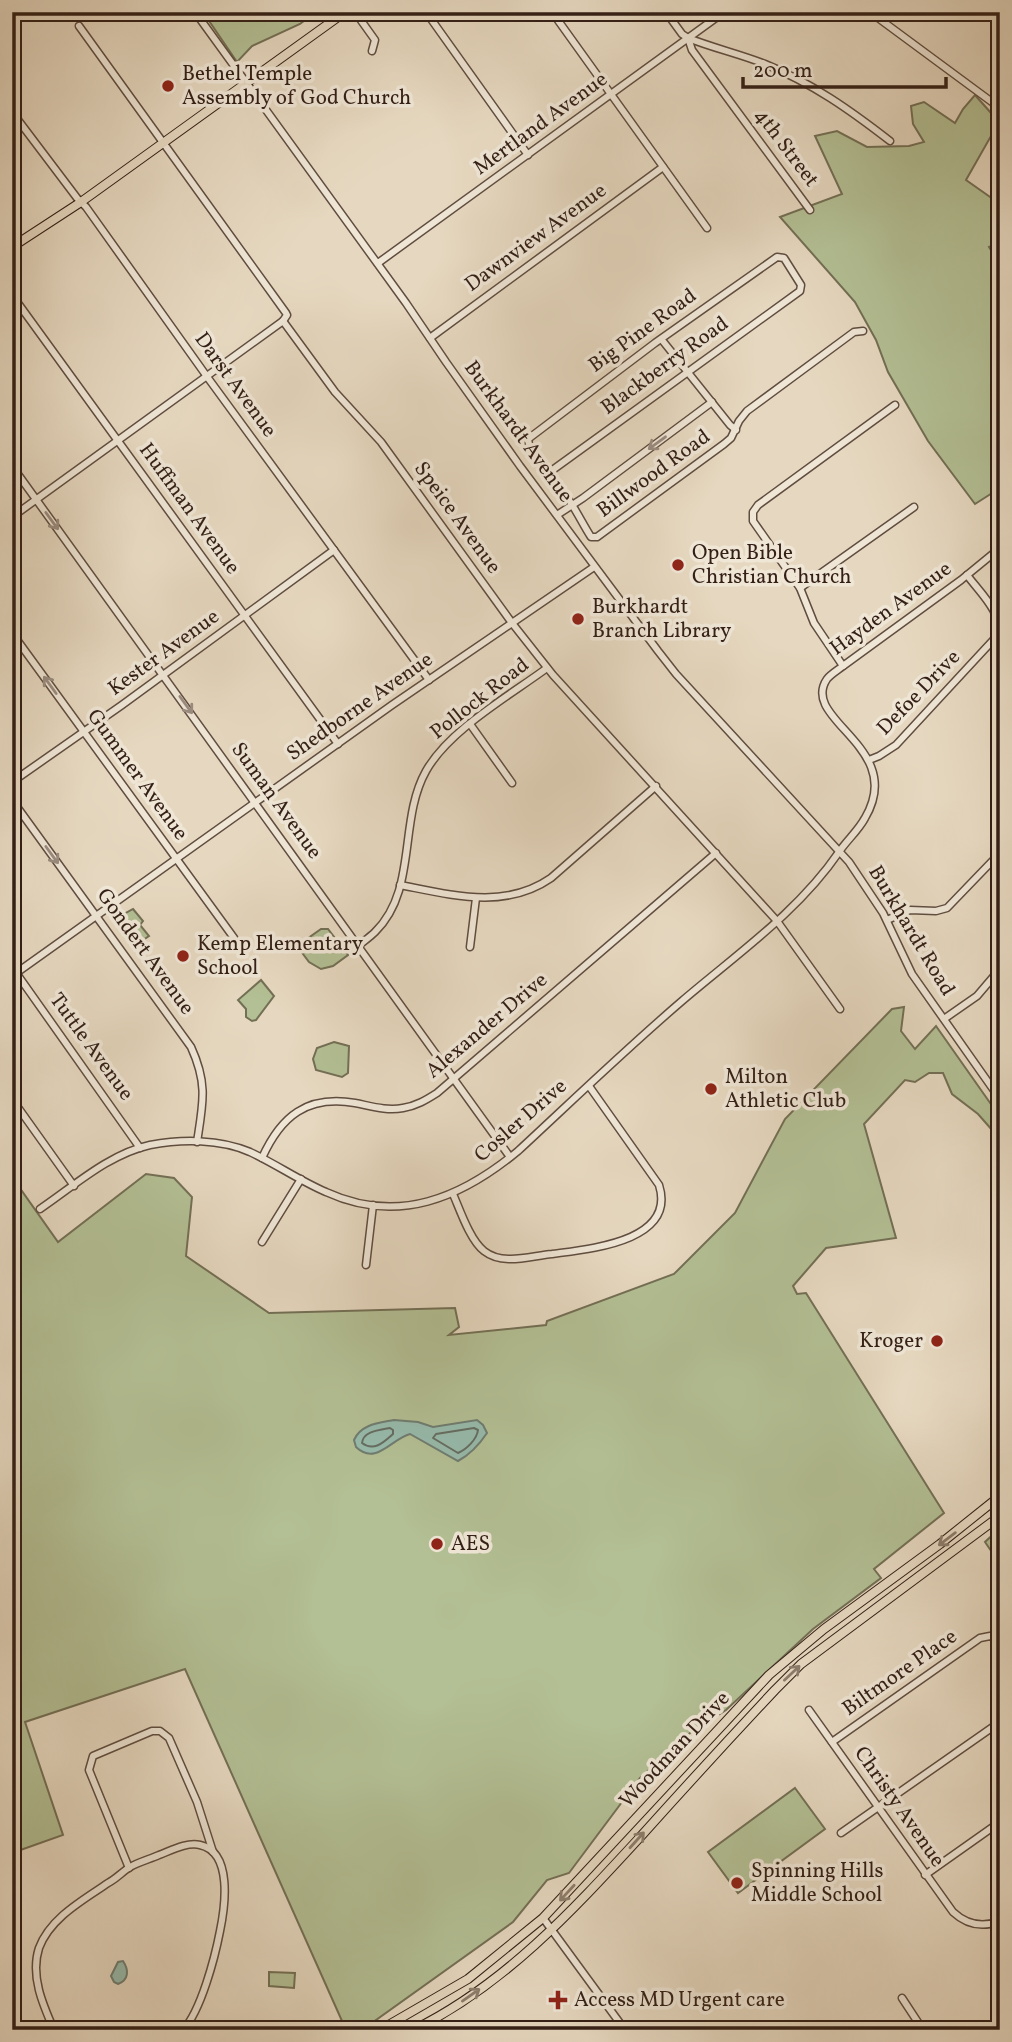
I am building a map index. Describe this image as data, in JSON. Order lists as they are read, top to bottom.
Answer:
{
  "streets": {
    "main road": ["Woodman Drive"],
    "street": [
      "Mertland Avenue",
      "4th Street",
      "Dawnview Avenue",
      "Big Pine Road",
      "Blackberry Road",
      "Darst Avenue",
      "Burkhardt Avenue",
      "Billwood Road",
      "Huffman Avenue",
      "Speice Avenue",
      "Hayden Avenue",
      "Kester Avenue",
      "Defoe Drive",
      "Pollock Road",
      "Shedborne Avenue",
      "Gummer Avenue",
      "Suman Avenue",
      "Burkhardt Road",
      "Gondert Avenue",
      "Alexander Drive",
      "Tuttle Avenue",
      "Cosler Drive",
      "Biltmore Place",
      "Christy Avenue"
    ]
  },
  "crossings": [
    ["Mertland Avenue", "4th Street"],
    ["Mertland Avenue", "Burkhardt Avenue"],
    ["Dawnview Avenue", "Burkhardt Avenue"],
    ["Big Pine Road", "Blackberry Road"],
    ["Darst Avenue", "Kester Avenue"],
    ["Darst Avenue", "Shedborne Avenue"],
    ["Burkhardt Avenue", "Shedborne Avenue"],
    ["Burkhardt Avenue", "Burkhardt Road"],
    ["Burkhardt Avenue", "Cosler Drive"],
    ["Huffman Avenue", "Kester Avenue"],
    ["Huffman Avenue", "Shedborne Avenue"],
    ["Speice Avenue", "Pollock Road"],
    ["Speice Avenue", "Shedborne Avenue"],
    ["Speice Avenue", "Alexander Drive"],
    ["Speice Avenue", "Cosler Drive"],
    ["Hayden Avenue", "Defoe Drive"],
    ["Kester Avenue", "Gummer Avenue"],
    ["Kester Avenue", "Suman Avenue"],
    ["Pollock Road", "Suman Avenue"],
    ["Shedborne Avenue", "Gummer Avenue"],
    ["Shedborne Avenue", "Suman Avenue"],
    ["Shedborne Avenue", "Gondert Avenue"],
    ["Shedborne Avenue", "Tuttle Avenue"],
    ["Suman Avenue", "Alexander Drive"],
    ["Suman Avenue", "Cosler Drive"],
    ["Burkhardt Road", "Cosler Drive"],
    ["Gondert Avenue", "Cosler Drive"],
    ["Alexander Drive", "Cosler Drive"],
    ["Tuttle Avenue", "Cosler Drive"],
    ["Biltmore Place", "Christy Avenue"]
  ],
  "one_way": ["Suman Avenue", "Gondert Avenue"],
  "places": {
    "other": [
      "Bethel Temple Assembly of God Church",
      "Open Bible Christian Church",
      "Burkhardt Branch Library",
      "Kemp Elementary School",
      "Milton Athletic Club",
      "Kroger",
      "AES",
      "Spinning Hills Middle School"
    ],
    "health": ["Access MD Urgent care"]
  },
  "scale_bar": "200 m"
}
